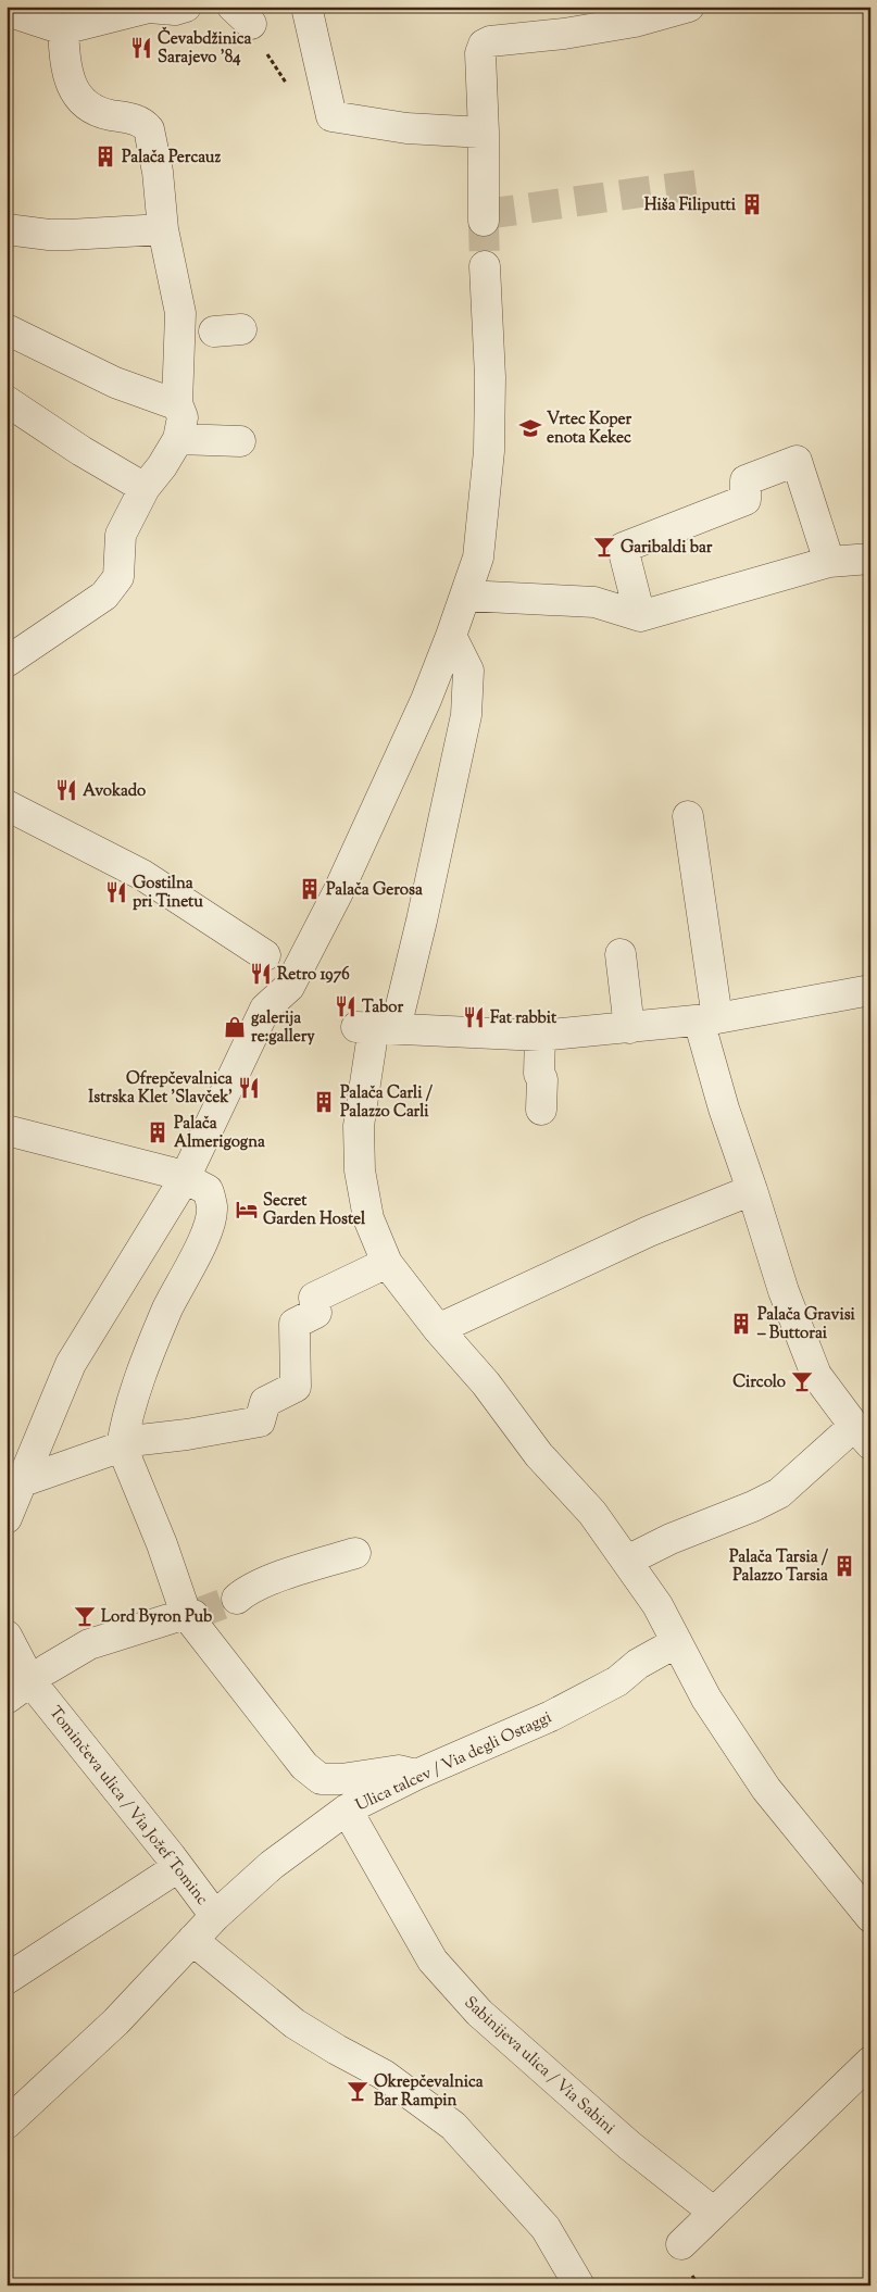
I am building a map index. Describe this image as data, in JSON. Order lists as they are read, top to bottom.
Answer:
{
  "streets": {
    "street": ["Ulica talcev / Via degli Ostaggi", "Tominčeva ulica / Via Jožef Tominc", "Sabinijeva ulica / Via Sabini"]
  },
  "crossings": [
    ["Ulica talcev / Via degli Ostaggi", "Tominčeva ulica / Via Jožef Tominc"],
    ["Ulica talcev / Via degli Ostaggi", "Sabinijeva ulica / Via Sabini"]
  ],
  "places": {
    "restaurant": [
      "Čevabdžinica Sarajevo '84",
      "Avokado",
      "Gostilna pri Tinetu",
      "Retro 1976",
      "Tabor",
      "Fat rabbit",
      "Ofrepčevalnica Istrska Klet 'Slavček'"
    ],
    "building": [
      "Palača Percauz",
      "Hiša Filiputti",
      "Palača Gerosa",
      "Palača Carli / Palazzo Carli",
      "Palača Almerigogna",
      "Palača Gravisi – Buttorai",
      "Palača Tarsia / Palazzo Tarsia"
    ],
    "school or university": ["Vrtec Koper enota Kekec"],
    "bar": [
      "Garibaldi bar",
      "Circolo",
      "Lord Byron Pub",
      "Okrepčevalnica Bar Rampin"
    ],
    "shop": ["galerija re:gallery"],
    "hotel": ["Secret Garden Hostel"]
  }
}
